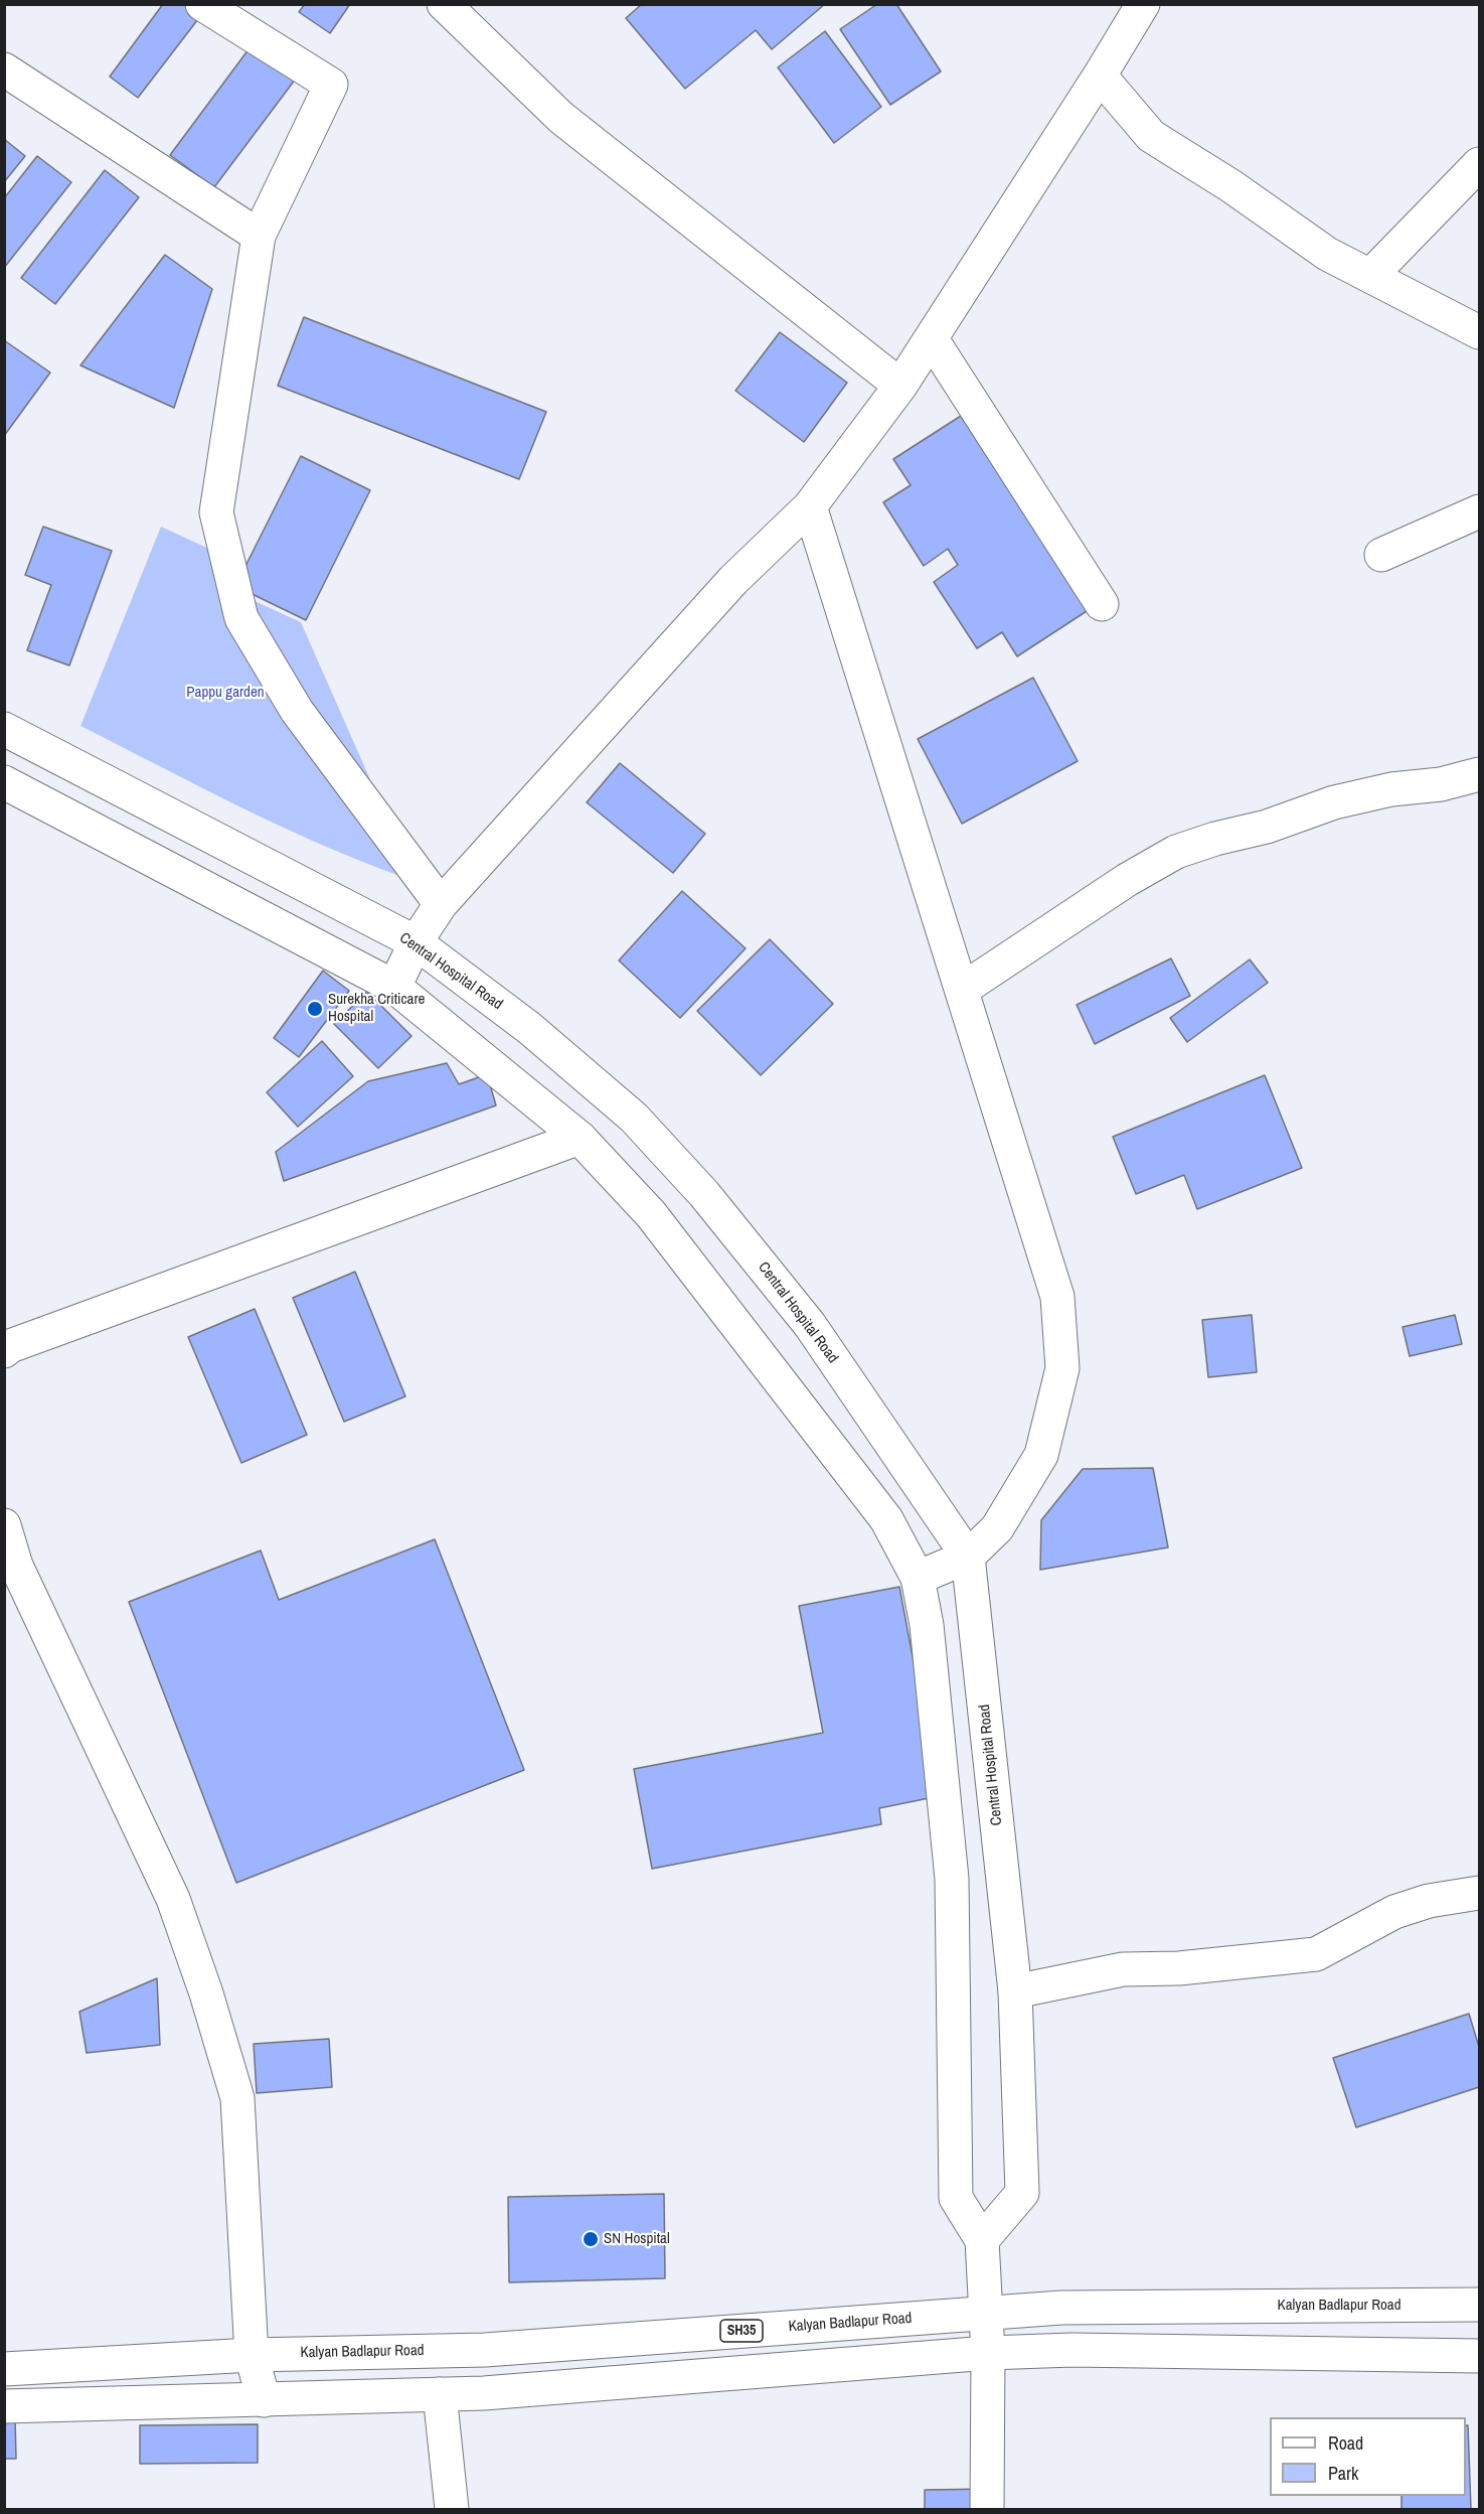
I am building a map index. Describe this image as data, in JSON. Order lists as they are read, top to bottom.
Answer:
{
  "streets": {
    "street": ["Central Hospital Road", "Kalyan Badlapur Road", "SH35"]
  },
  "parks": ["Pappu garden"],
  "places": ["Surekha Criticare Hospital", "SN Hospital"],
  "legend": ["Road", "Park"]
}
